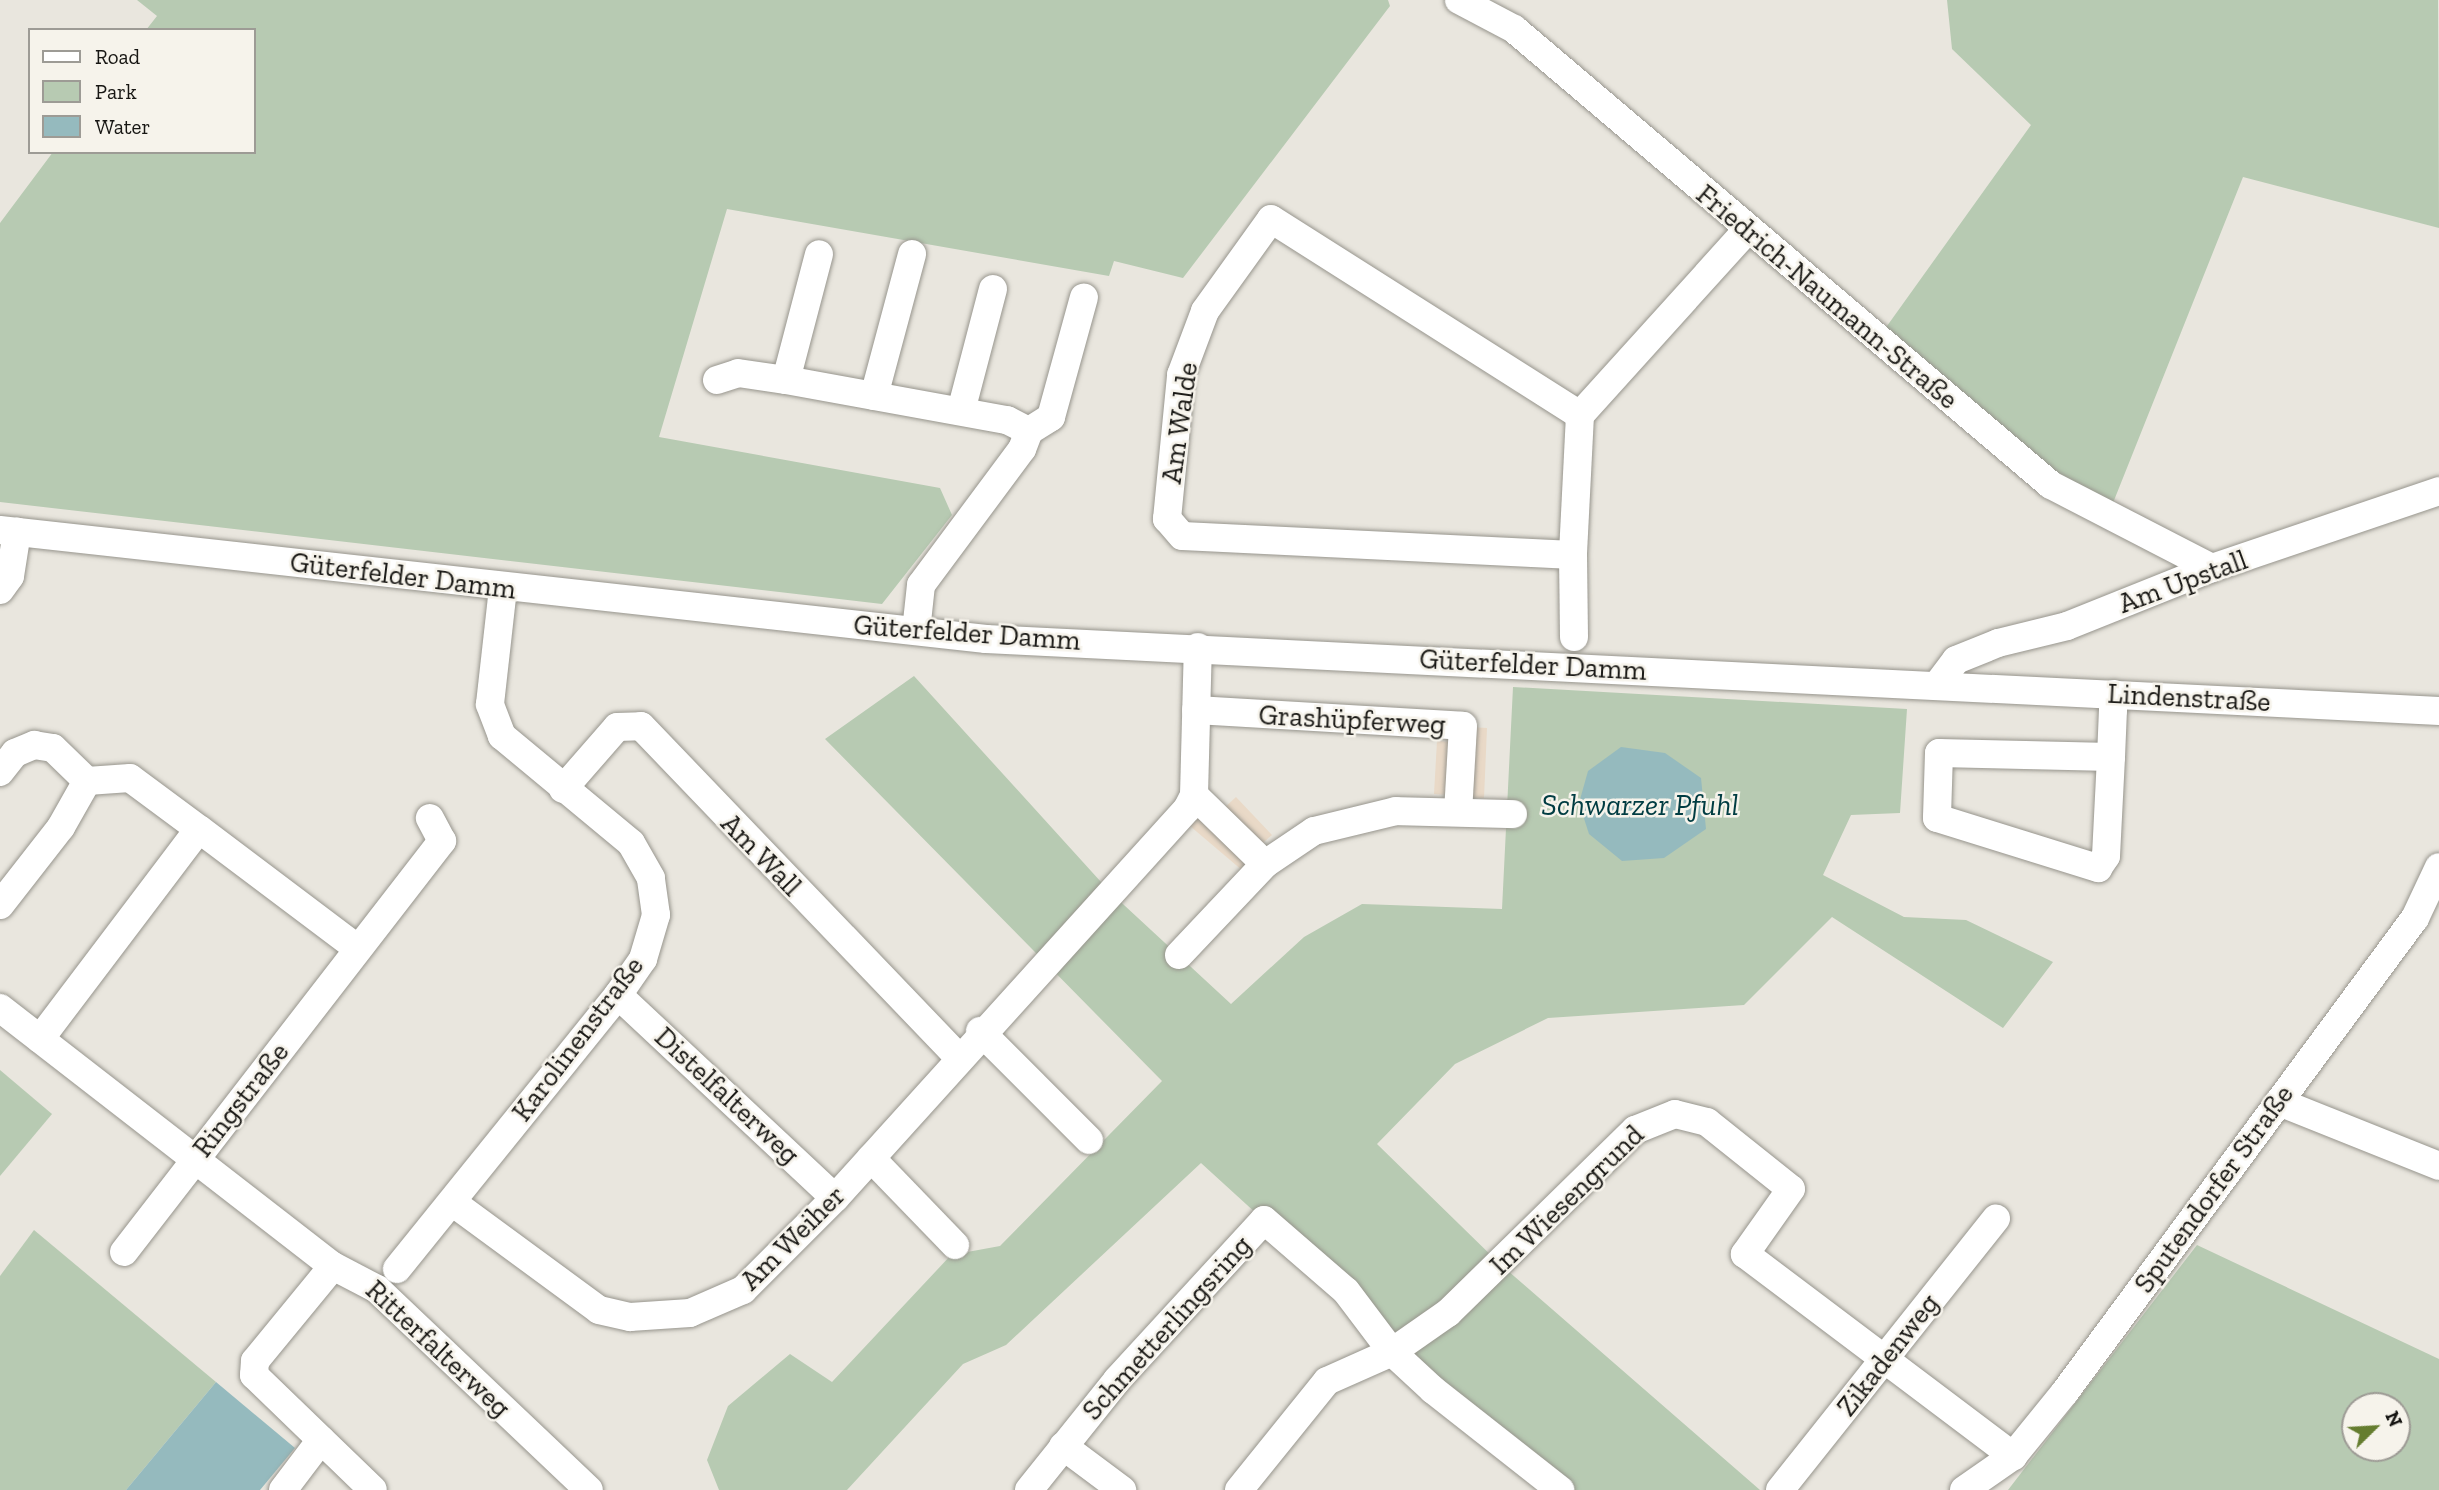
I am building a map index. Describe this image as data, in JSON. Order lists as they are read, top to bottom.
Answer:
{
  "streets": {
    "street": [
      "Friedrich-Naumann-Straße",
      "Am Walde",
      "Güterfelder Damm",
      "Am Upstall",
      "Lindenstraße",
      "Grashüpferweg",
      "Am Wall",
      "Karolinenstraße",
      "Distelfalterweg",
      "Ringstraße",
      "Sputendorfer Straße",
      "Im Wiesengrund",
      "Am Weiher",
      "Schmetterlingsring",
      "Ritterfalterweg",
      "Zikadenweg"
    ]
  },
  "crossings": [
    ["Friedrich-Naumann-Straße", "Am Upstall"],
    ["Güterfelder Damm", "Am Upstall"],
    ["Güterfelder Damm", "Lindenstraße"],
    ["Güterfelder Damm", "Karolinenstraße"],
    ["Am Upstall", "Lindenstraße"],
    ["Am Wall", "Karolinenstraße"],
    ["Am Wall", "Am Weiher"],
    ["Karolinenstraße", "Distelfalterweg"],
    ["Karolinenstraße", "Am Weiher"],
    ["Distelfalterweg", "Am Weiher"],
    ["Ringstraße", "Ritterfalterweg"],
    ["Sputendorfer Straße", "Im Wiesengrund"],
    ["Im Wiesengrund", "Schmetterlingsring"],
    ["Im Wiesengrund", "Zikadenweg"]
  ],
  "water": ["Schwarzer Pfuhl"],
  "legend": ["Road", "Park", "Water"],
  "north": "top right"
}
